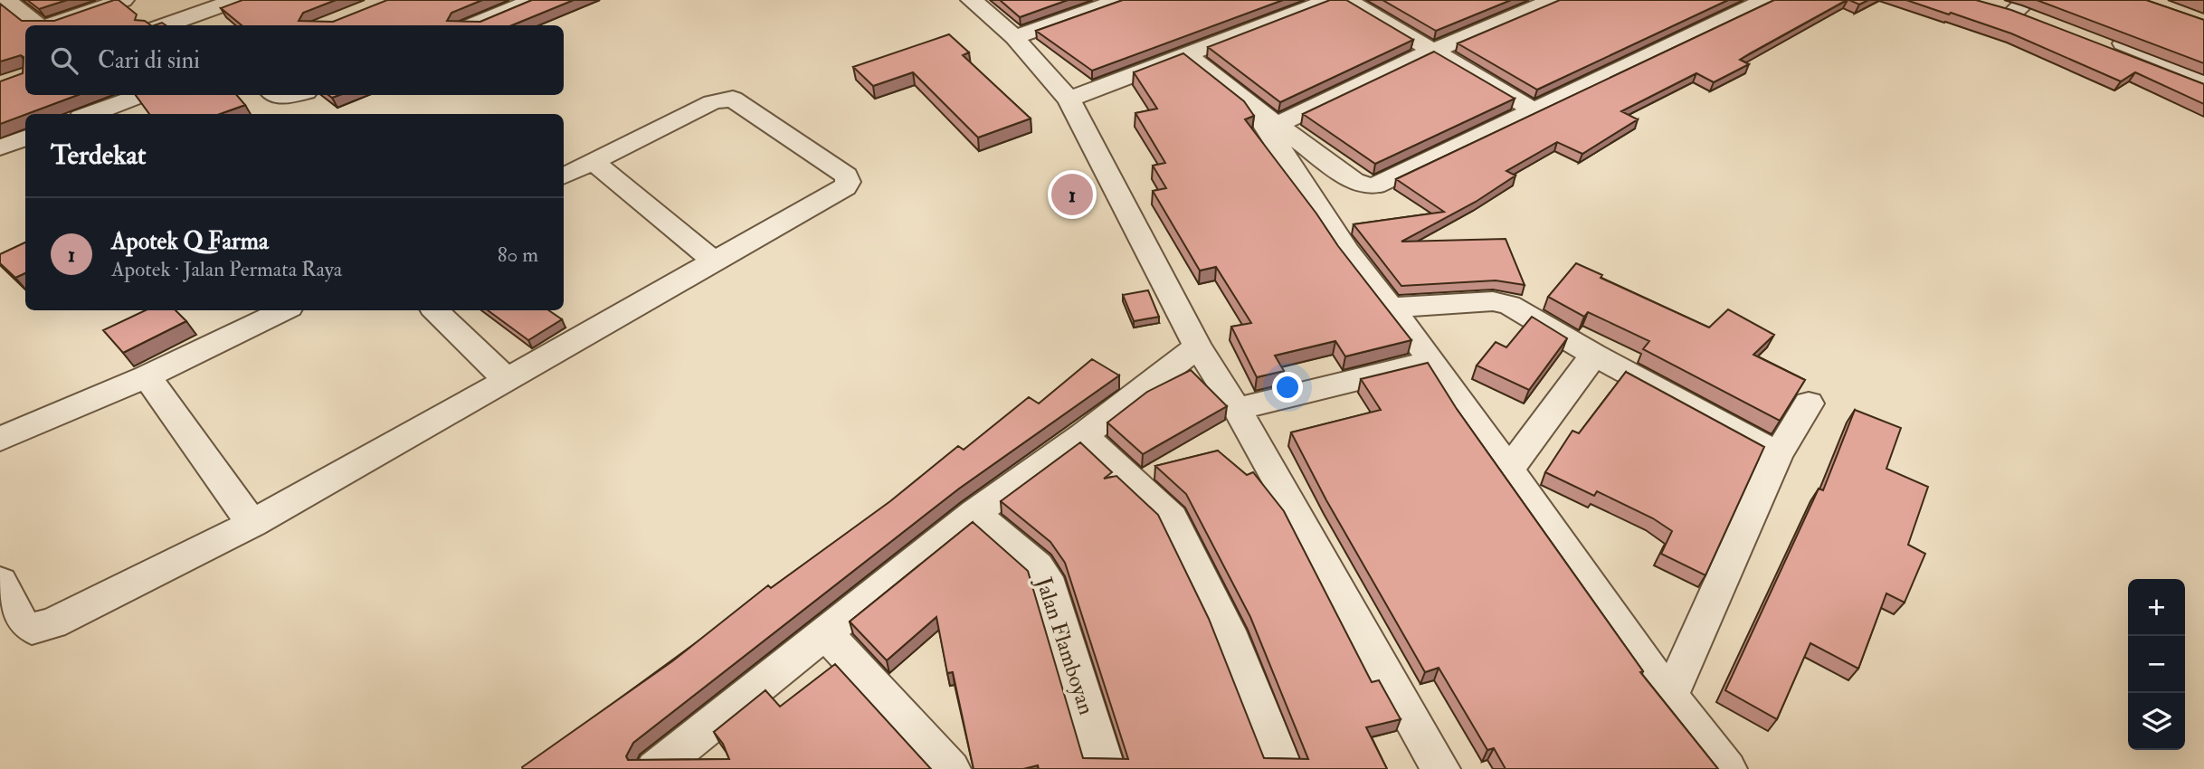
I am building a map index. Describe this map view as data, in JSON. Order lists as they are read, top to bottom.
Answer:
{
  "streets": {
    "street": ["Jalan Flamboyan"]
  },
  "page": {
    "search": "Cari di sini",
    "heading": "Terdekat",
    "pins": "1",
    "list": [
      {
        "mark": "1",
        "name": "Apotek Q Farma",
        "note": "Apotek · Jalan Permata Raya",
        "value": "80 m"
      }
    ],
    "map_buttons": ["+", "−"]
  }
}
